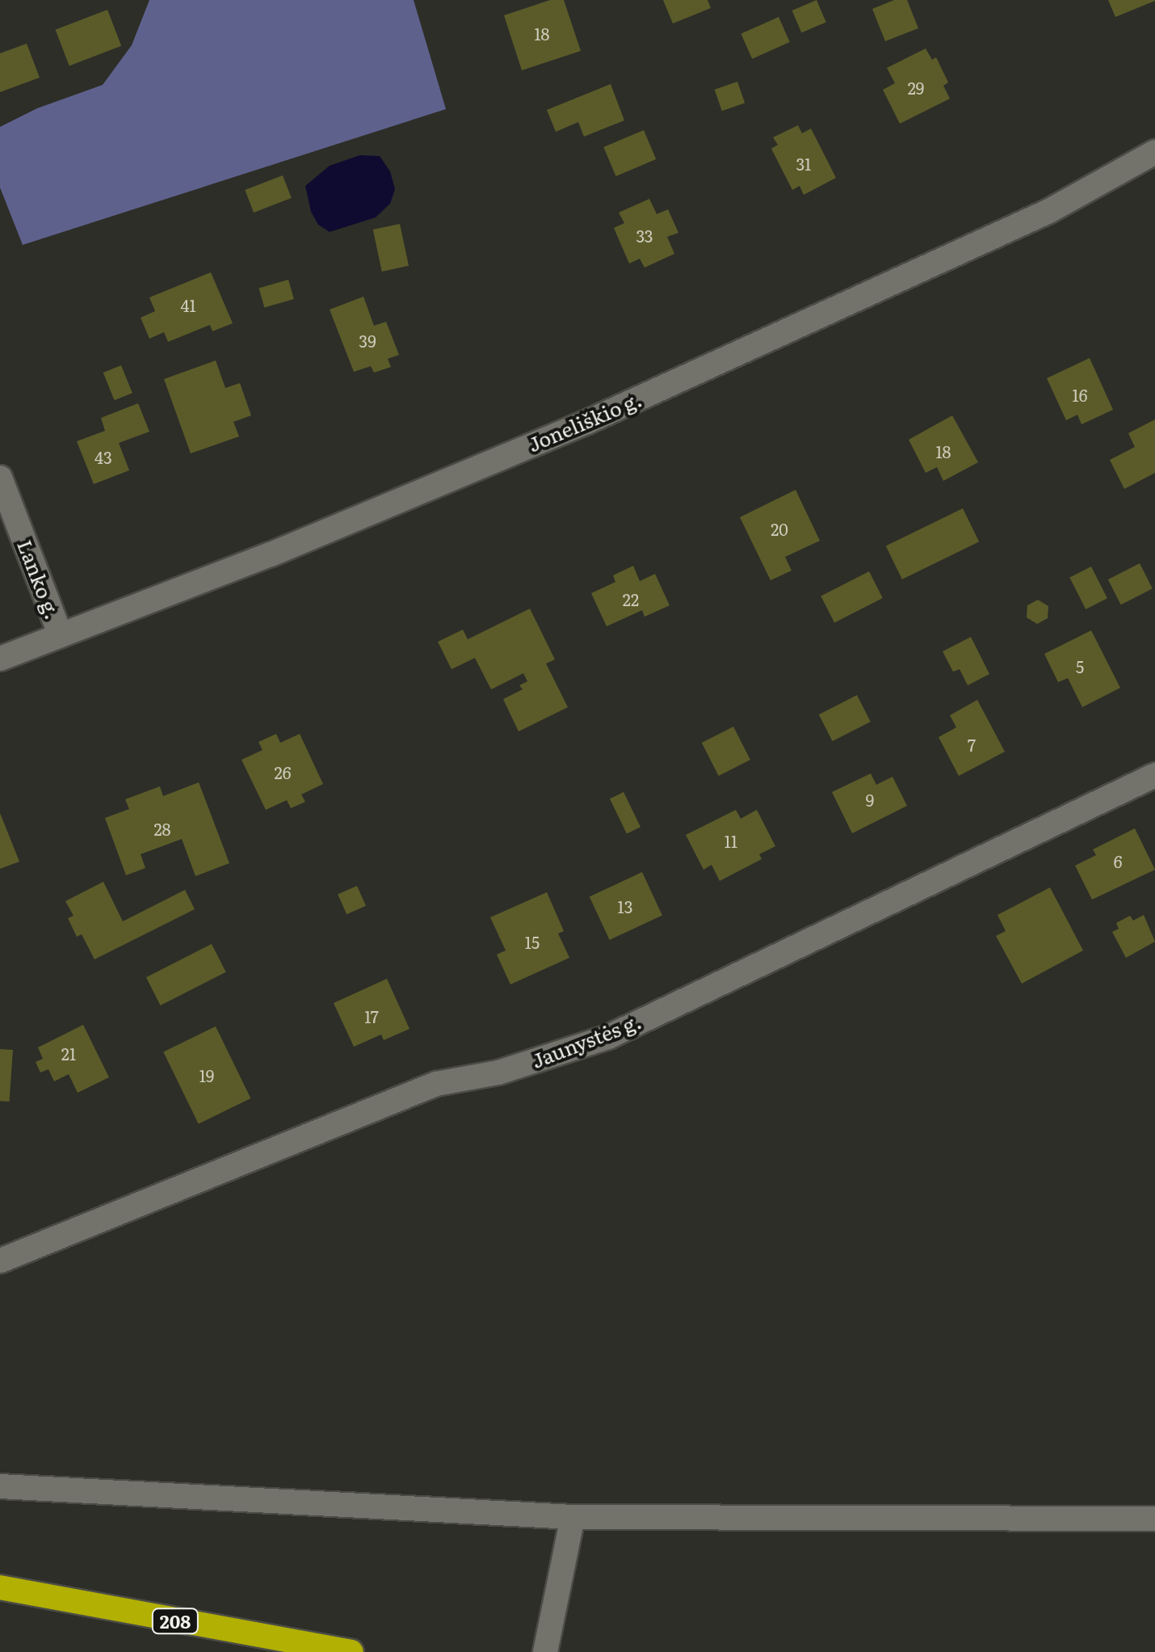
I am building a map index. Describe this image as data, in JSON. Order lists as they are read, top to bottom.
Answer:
{
  "streets": {
    "highway": ["208"],
    "street": ["Joneliškio g.", "Lanko g.", "Jaunystės g."]
  },
  "crossings": [
    ["Joneliškio g.", "Lanko g."]
  ],
  "house_numbers": [
    "18",
    "29",
    "31",
    "33",
    "41",
    "39",
    "16",
    "18",
    "43",
    "20",
    "22",
    "5",
    "7",
    "26",
    "9",
    "28",
    "11",
    "6",
    "13",
    "15",
    "17",
    "21",
    "19"
  ]
}
